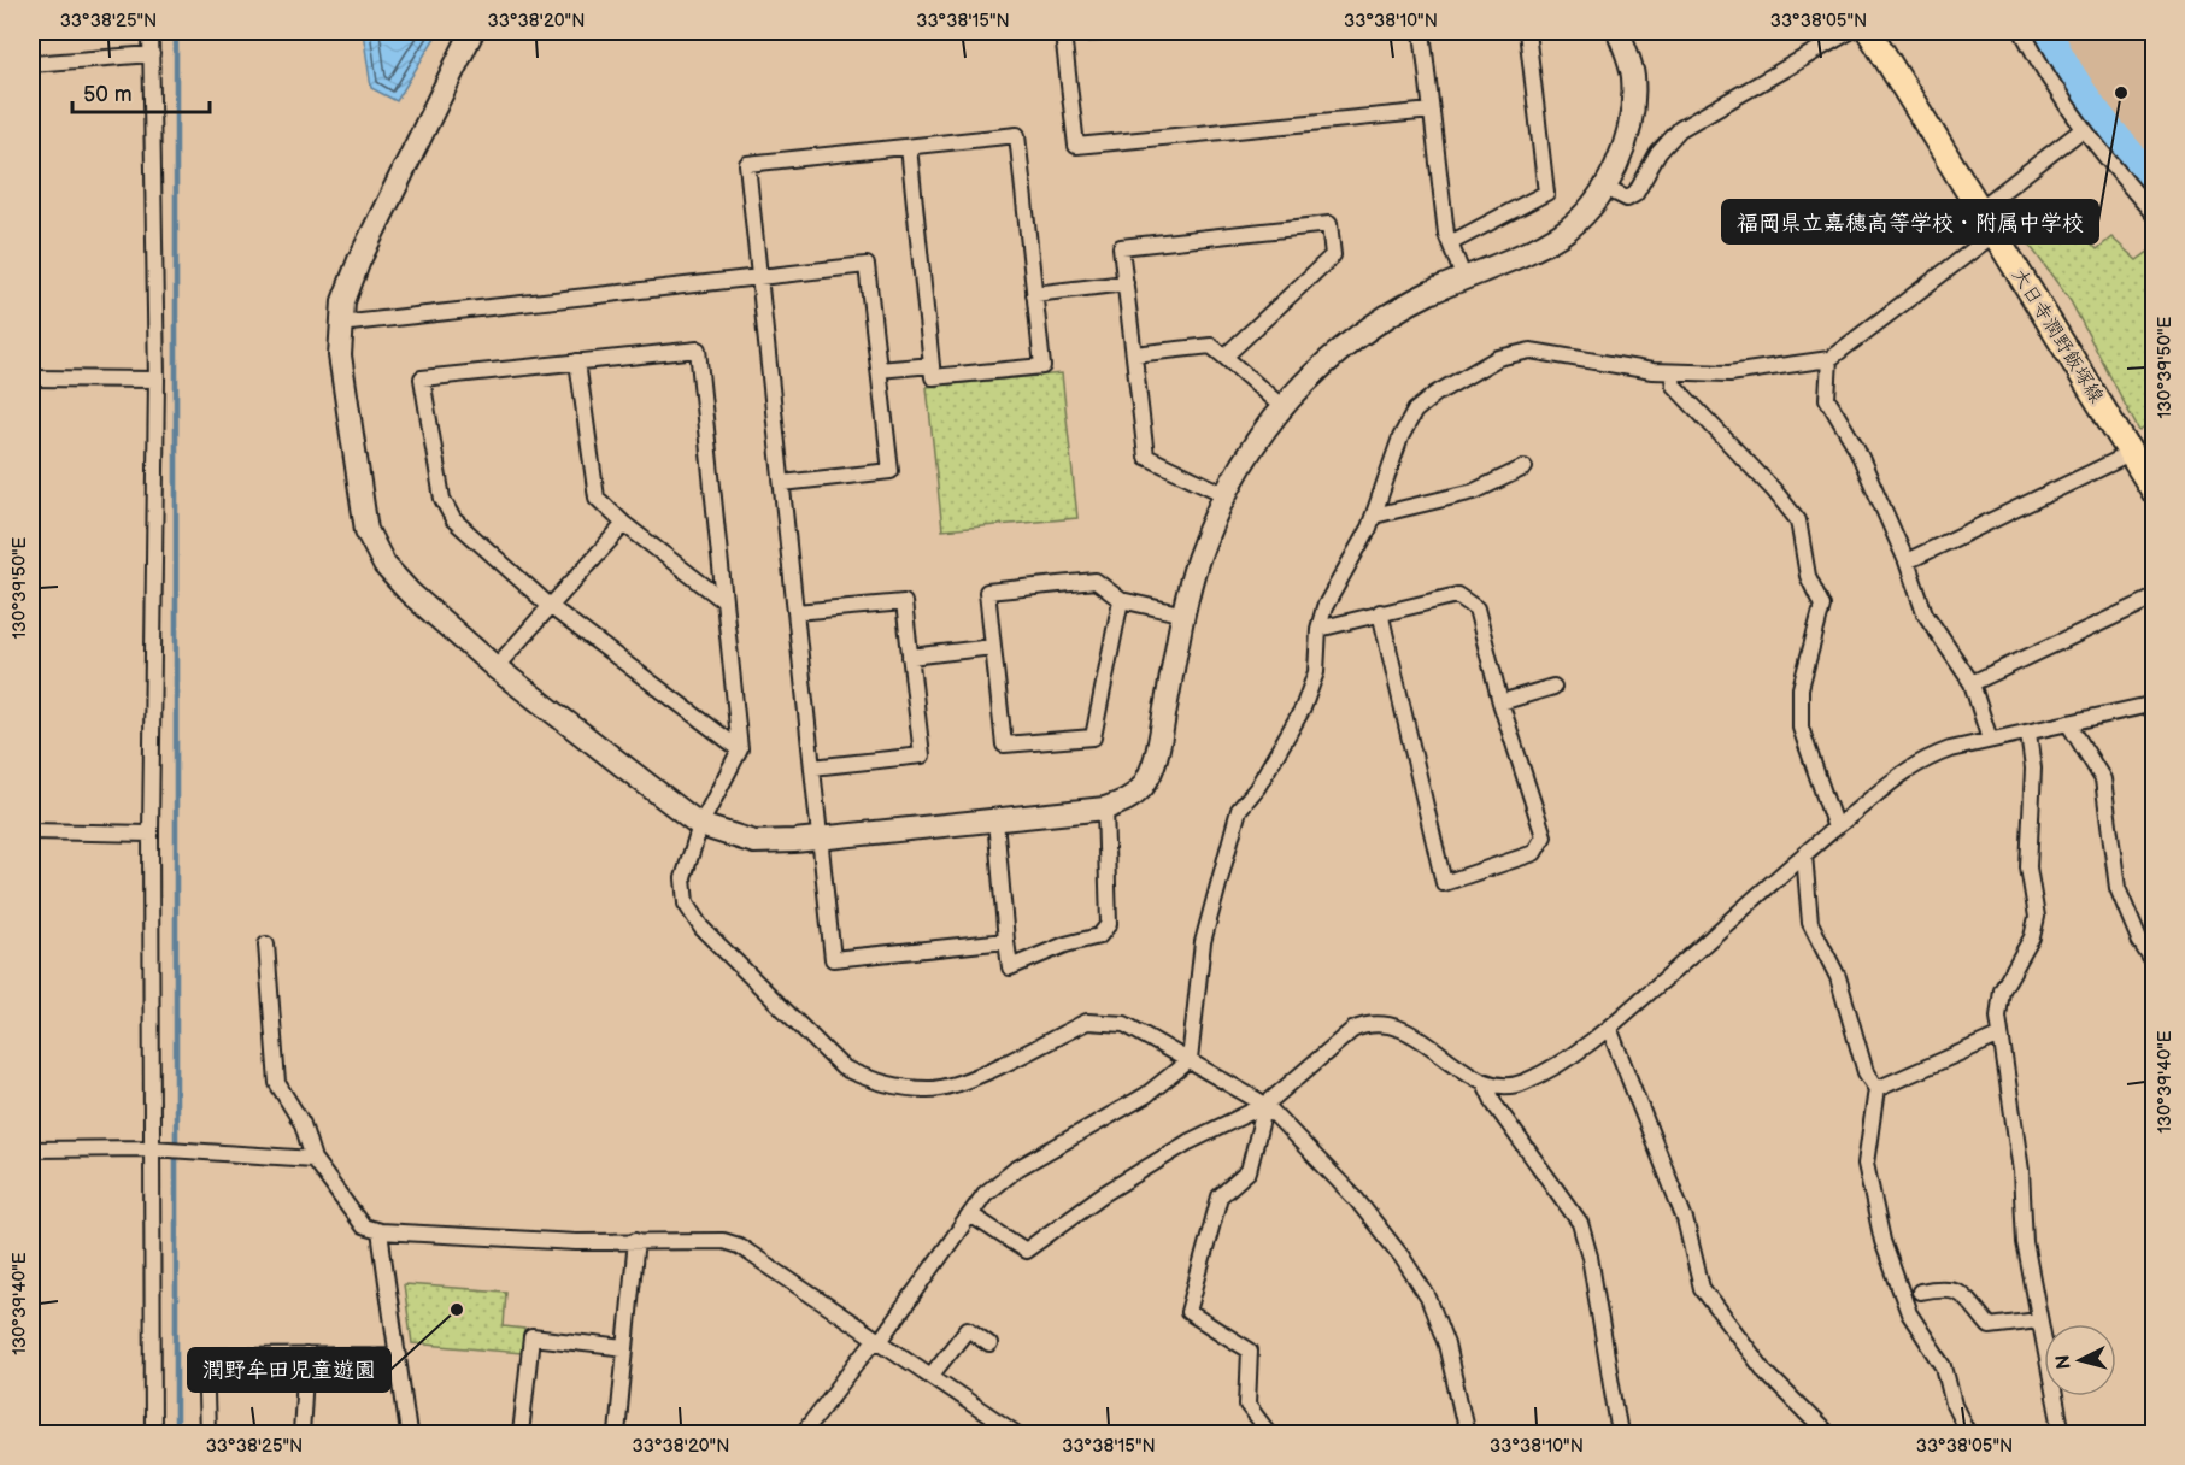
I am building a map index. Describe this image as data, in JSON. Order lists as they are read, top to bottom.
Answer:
{
  "streets": {
    "main road": ["大日寺潤野飯塚線"]
  },
  "places": ["福岡県立嘉穂高等学校・附属中学校", "潤野牟田児童遊園"],
  "scale_bar": "50 m",
  "north": "left",
  "coordinates": [
    "33°38'25\"N",
    "33°38'20\"N",
    "33°38'15\"N",
    "33°38'10\"N",
    "33°38'05\"N",
    "130°39'50\"E",
    "130°39'40\"E"
  ]
}
